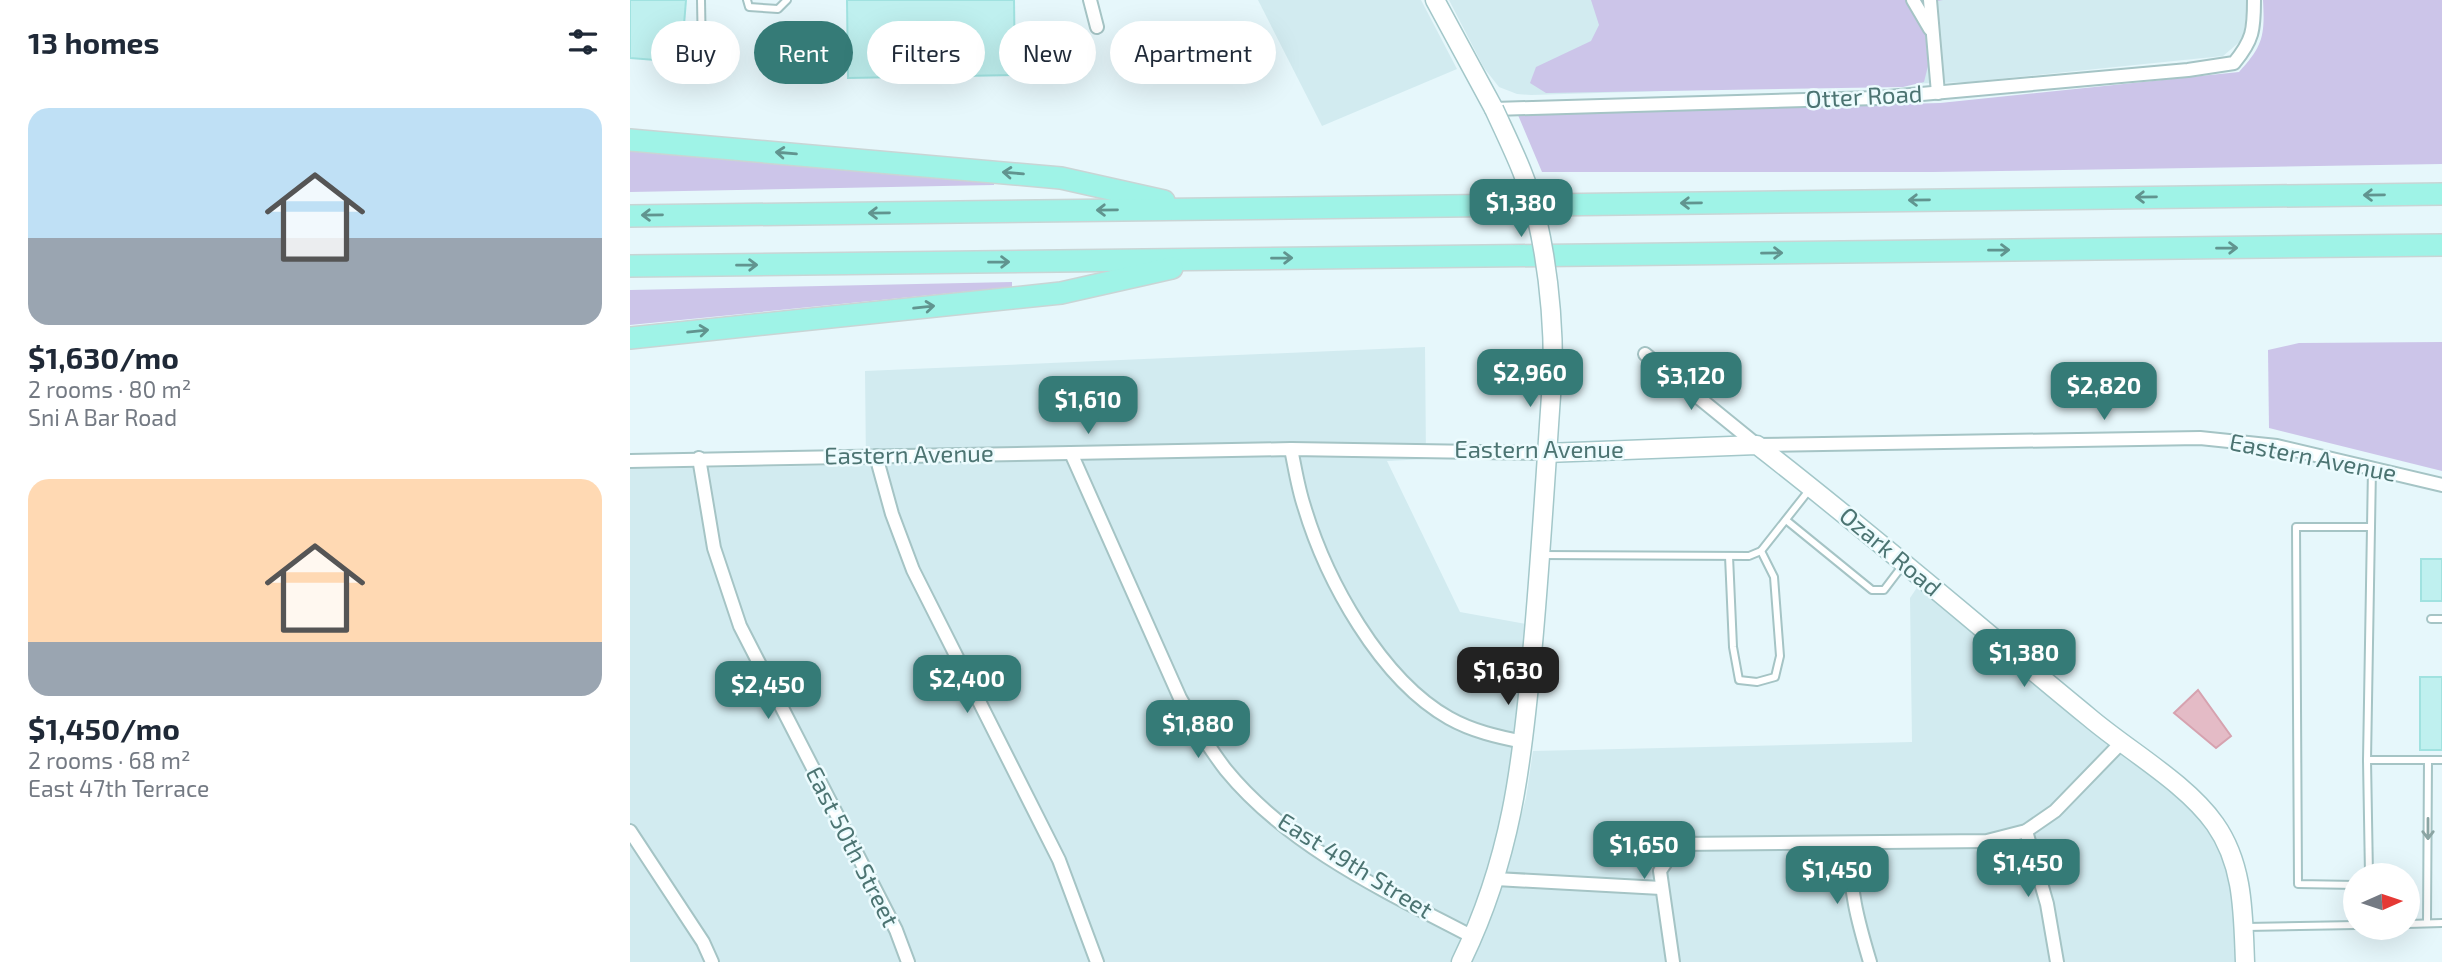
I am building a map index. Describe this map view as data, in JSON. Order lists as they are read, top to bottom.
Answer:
{
  "streets": {
    "street": [
      "Otter Road",
      "Eastern Avenue",
      "Ozark Road",
      "East 50th Street",
      "East 49th Street"
    ]
  },
  "crossings": [
    ["Eastern Avenue", "Ozark Road"],
    ["Eastern Avenue", "East 50th Street"],
    ["Eastern Avenue", "East 49th Street"]
  ],
  "north": "right",
  "page": {
    "heading": "13 homes",
    "chip": [
      "Buy",
      "Rent",
      "Filters",
      "New",
      "Apartment"
    ],
    "list": [
      {
        "name": "$1,630/mo",
        "note": "2 rooms · 80 m² · Sni A Bar Road"
      },
      {
        "name": "$1,450/mo",
        "note": "2 rooms · 68 m² · East 47th Terrace"
      }
    ],
    "price": [
      "$1,380",
      "$2,960",
      "$3,120",
      "$2,820",
      "$1,610",
      "$1,380",
      "$1,630",
      "$2,400",
      "$2,450",
      "$1,880",
      "$1,650",
      "$1,450",
      "$1,450"
    ]
  }
}
